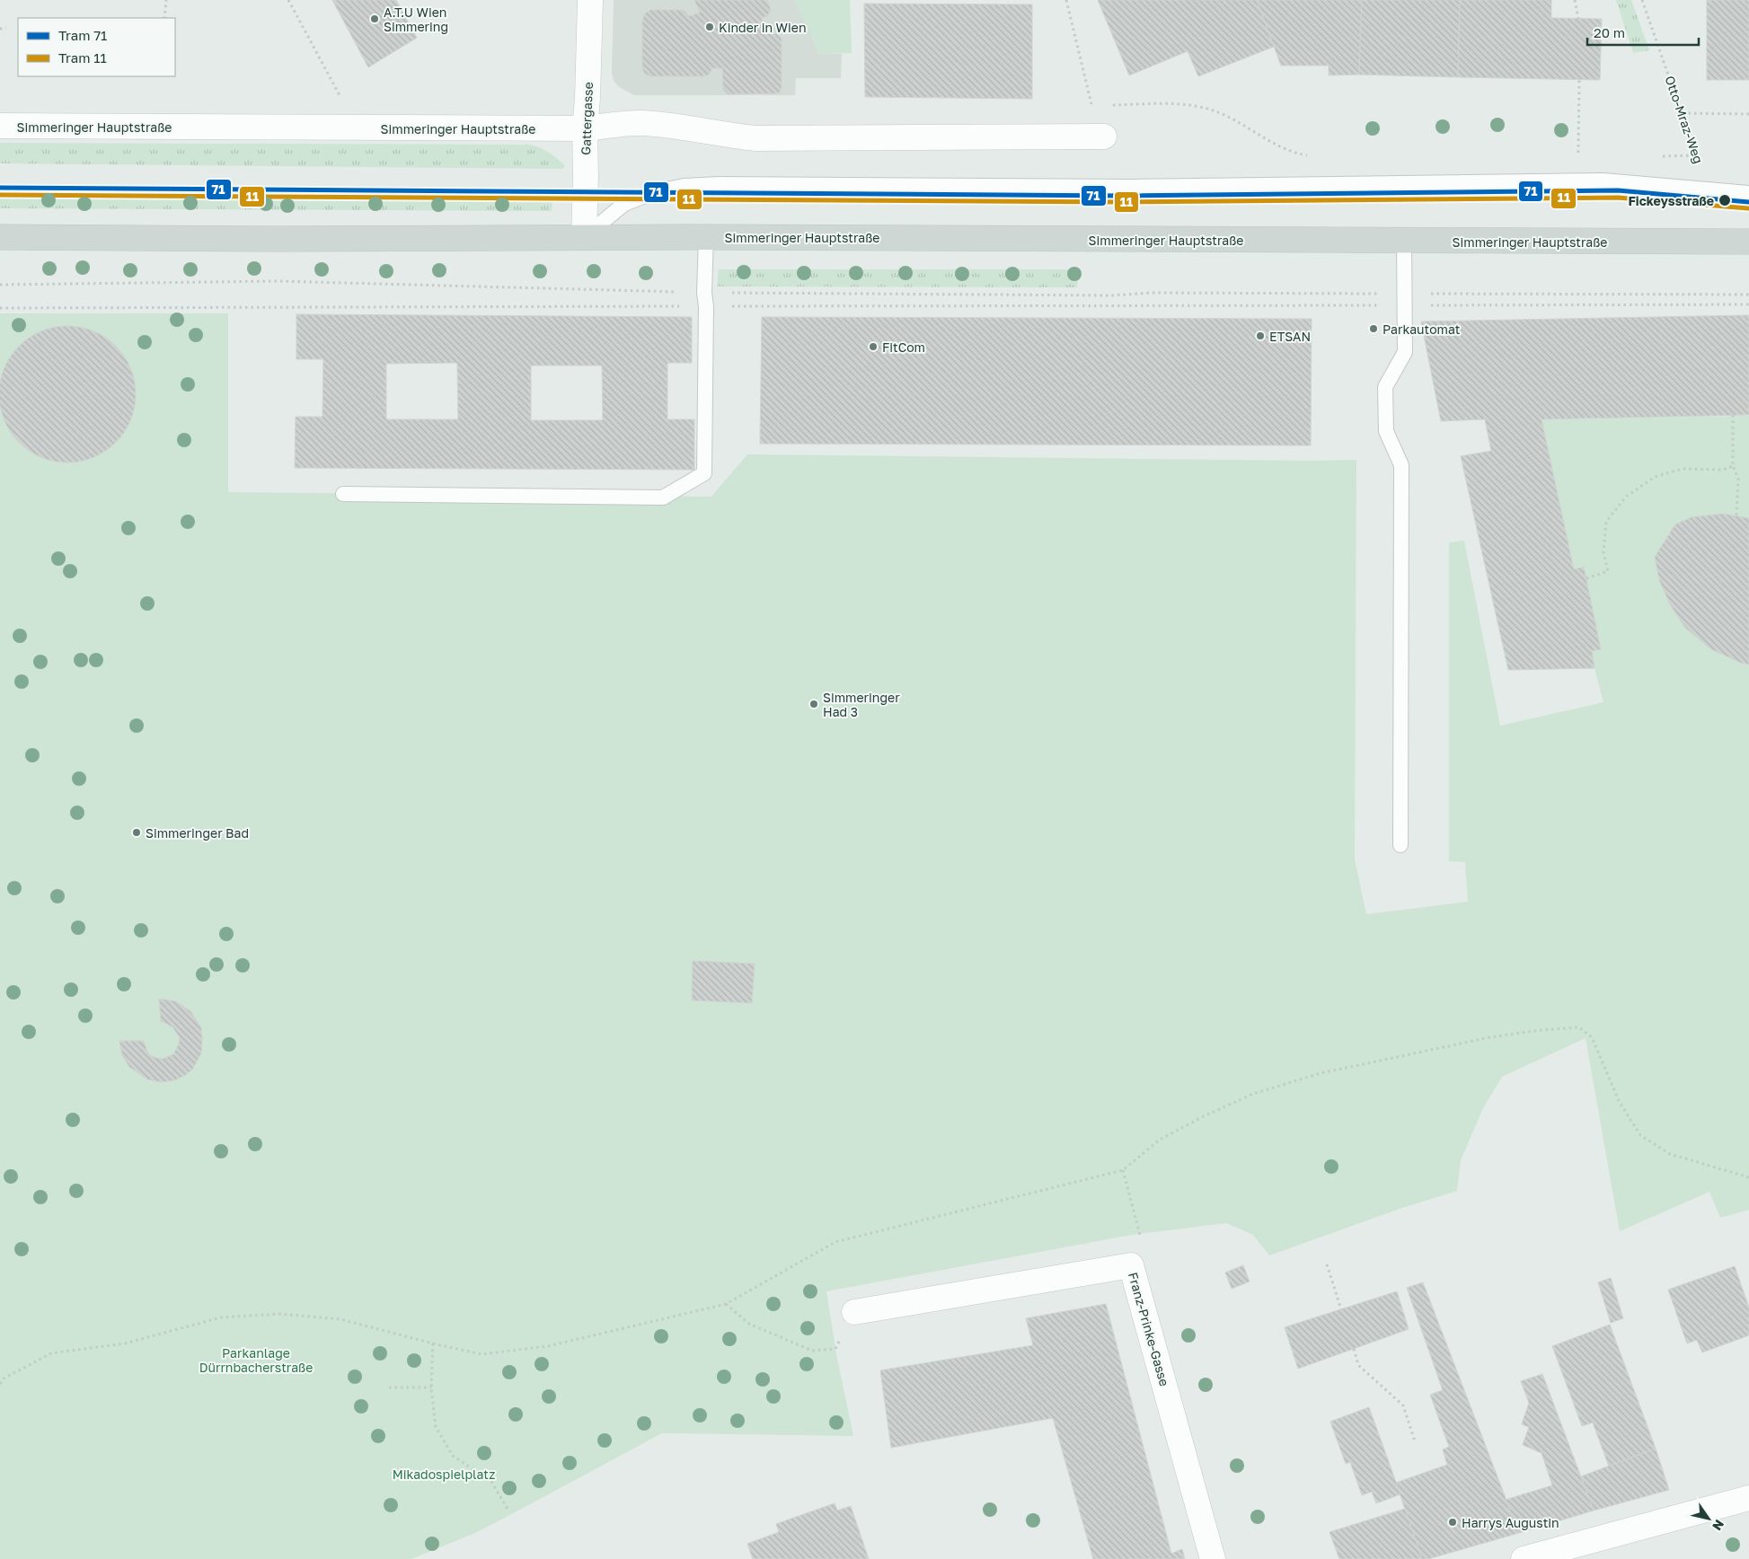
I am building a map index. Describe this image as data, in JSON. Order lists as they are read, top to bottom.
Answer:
{
  "streets": {
    "main road": ["Simmeringer Hauptstraße"],
    "street": ["Gattergasse", "Franz-Prinke-Gasse"],
    "path": ["Otto-Mraz-Weg"]
  },
  "crossings": [
    ["Gattergasse", "Simmeringer Hauptstraße"]
  ],
  "parks": ["Parkanlage Dürrnbacherstraße", "Mikadospielplatz"],
  "places": [
    "A.T.U Wien Simmering",
    "Kinder in Wien",
    "Fickeysstraße",
    "Parkautomat",
    "ETSAN",
    "FitCom",
    "Simmeringer Had 3",
    "Simmeringer Bad",
    "Harrys Augustin"
  ],
  "lines": ["tram line 71", "tram line 11"],
  "legend": ["Tram 71", "Tram 11"],
  "scale_bar": "20 m",
  "north": "bottom right"
}
